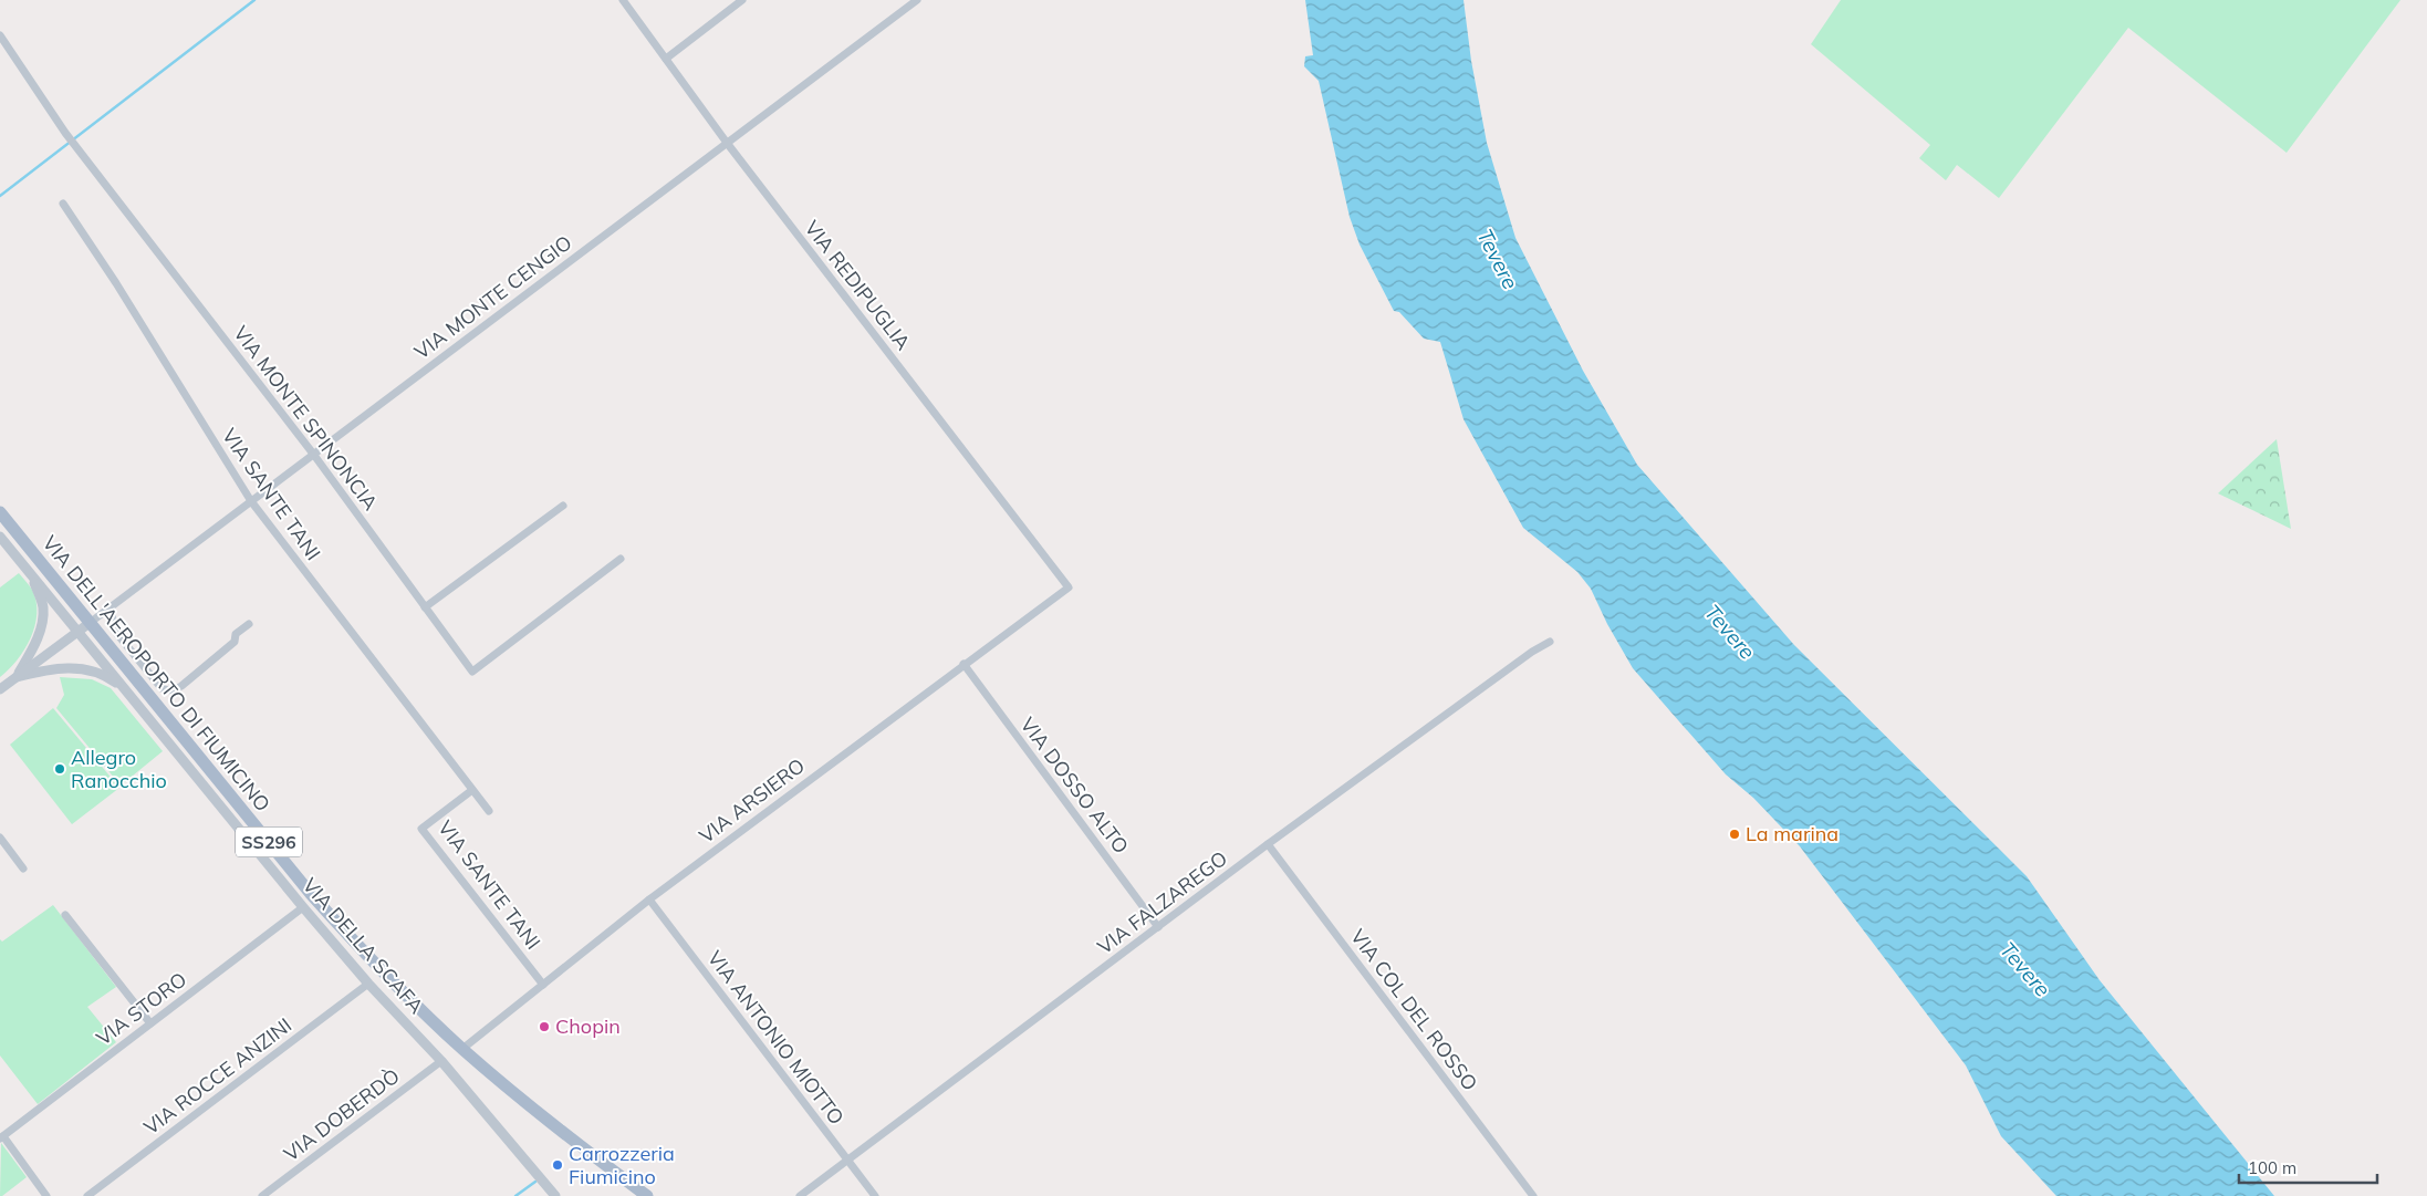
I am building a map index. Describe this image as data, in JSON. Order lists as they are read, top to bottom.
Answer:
{
  "streets": {
    "main road": ["VIA DELL'AEROPORTO DI FIUMICINO", "SS296"],
    "street": [
      "VIA REDIPUGLIA",
      "VIA MONTE CENGIO",
      "VIA MONTE SPINONCIA",
      "VIA SANTE TANI",
      "VIA DOSSO ALTO",
      "VIA ARSIERO",
      "VIA FALZAREGO",
      "VIA DELLA SCAFA",
      "VIA STORO",
      "VIA COL DEL ROSSO",
      "VIA ANTONIO MIOTTO",
      "VIA ROCCE ANZINI",
      "VIA DOBERDÒ"
    ]
  },
  "crossings": [
    ["VIA REDIPUGLIA", "VIA MONTE CENGIO"],
    ["VIA REDIPUGLIA", "VIA ARSIERO"],
    ["VIA MONTE CENGIO", "VIA MONTE SPINONCIA"],
    ["VIA MONTE CENGIO", "VIA SANTE TANI"],
    ["VIA MONTE CENGIO", "VIA DELL'AEROPORTO DI FIUMICINO"],
    ["VIA SANTE TANI", "VIA ARSIERO"],
    ["VIA DELL'AEROPORTO DI FIUMICINO", "VIA ARSIERO"],
    ["VIA DOSSO ALTO", "VIA ARSIERO"],
    ["VIA DOSSO ALTO", "VIA FALZAREGO"],
    ["VIA ARSIERO", "VIA ANTONIO MIOTTO"],
    ["VIA FALZAREGO", "VIA COL DEL ROSSO"],
    ["VIA FALZAREGO", "VIA ANTONIO MIOTTO"],
    ["VIA DELLA SCAFA", "VIA STORO"],
    ["VIA DELLA SCAFA", "VIA ROCCE ANZINI"],
    ["VIA DELLA SCAFA", "VIA DOBERDÒ"]
  ],
  "water": ["Tevere"],
  "places": [
    "Allegro Ranocchio",
    "La marina",
    "Chopin",
    "Carrozzeria Fiumicino"
  ],
  "scale_bar": "100 m"
}
